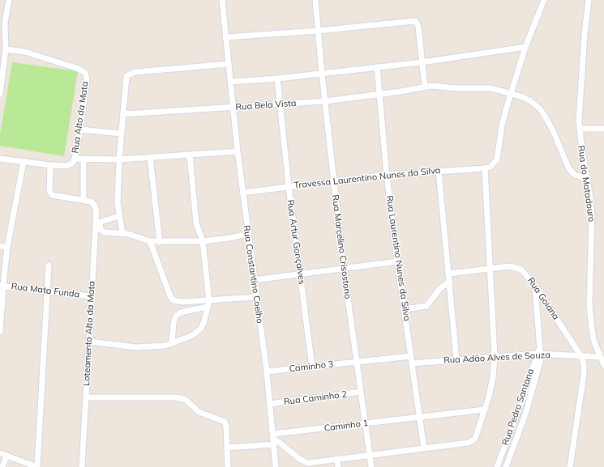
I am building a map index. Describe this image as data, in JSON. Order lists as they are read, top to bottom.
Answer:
{
  "streets": {
    "street": [
      "Rua Bela Vista",
      "Rua Alto da Mata",
      "Travessa Laurentino Nunes da Silva",
      "Rua do Matadouro",
      "Rua Artur Gonçalves",
      "Rua Marcelino Crisostono",
      "Rua Laurentino Nunes da Silva",
      "Rua Constantino Coelho",
      "Rua Mata Funda",
      "Rua Goiana",
      "Loteamento Alto da Mata",
      "Rua Adão Alves de Souza",
      "Caminho 3",
      "Rua Caminho 2",
      "Rua Pedro Santana",
      "Caminho 1"
    ]
  },
  "crossings": [
    ["Rua Bela Vista", "Rua do Matadouro"],
    ["Rua Bela Vista", "Rua Artur Gonçalves"],
    ["Rua Bela Vista", "Rua Marcelino Crisostono"],
    ["Rua Bela Vista", "Rua Laurentino Nunes da Silva"],
    ["Rua Bela Vista", "Rua Constantino Coelho"],
    ["Travessa Laurentino Nunes da Silva", "Rua Artur Gonçalves"],
    ["Travessa Laurentino Nunes da Silva", "Rua Marcelino Crisostono"],
    ["Travessa Laurentino Nunes da Silva", "Rua Laurentino Nunes da Silva"],
    ["Travessa Laurentino Nunes da Silva", "Rua Constantino Coelho"],
    ["Rua do Matadouro", "Rua Adão Alves de Souza"],
    ["Rua Artur Gonçalves", "Caminho 3"],
    ["Rua Marcelino Crisostono", "Caminho 3"],
    ["Rua Marcelino Crisostono", "Rua Caminho 2"],
    ["Rua Marcelino Crisostono", "Caminho 1"],
    ["Rua Laurentino Nunes da Silva", "Rua Adão Alves de Souza"],
    ["Rua Laurentino Nunes da Silva", "Caminho 3"],
    ["Rua Laurentino Nunes da Silva", "Caminho 1"],
    ["Rua Constantino Coelho", "Caminho 3"],
    ["Rua Constantino Coelho", "Rua Caminho 2"],
    ["Rua Constantino Coelho", "Caminho 1"],
    ["Rua Mata Funda", "Loteamento Alto da Mata"],
    ["Rua Goiana", "Rua Adão Alves de Souza"],
    ["Rua Goiana", "Rua Pedro Santana"],
    ["Rua Adão Alves de Souza", "Rua Pedro Santana"]
  ]
}
